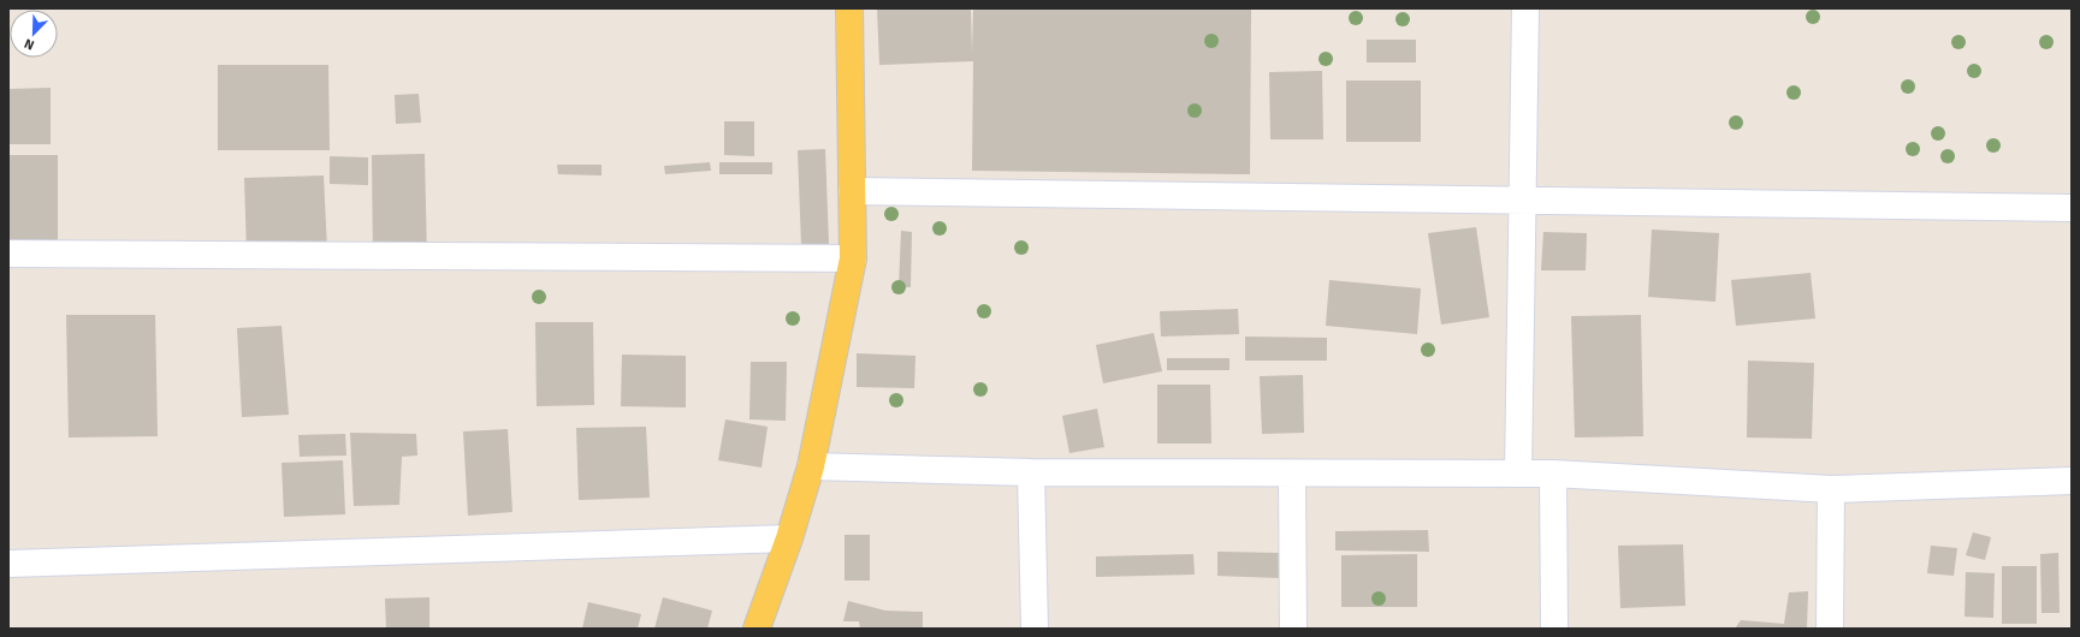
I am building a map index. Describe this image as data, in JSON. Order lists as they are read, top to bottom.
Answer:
{
  "north": "bottom left"
}
